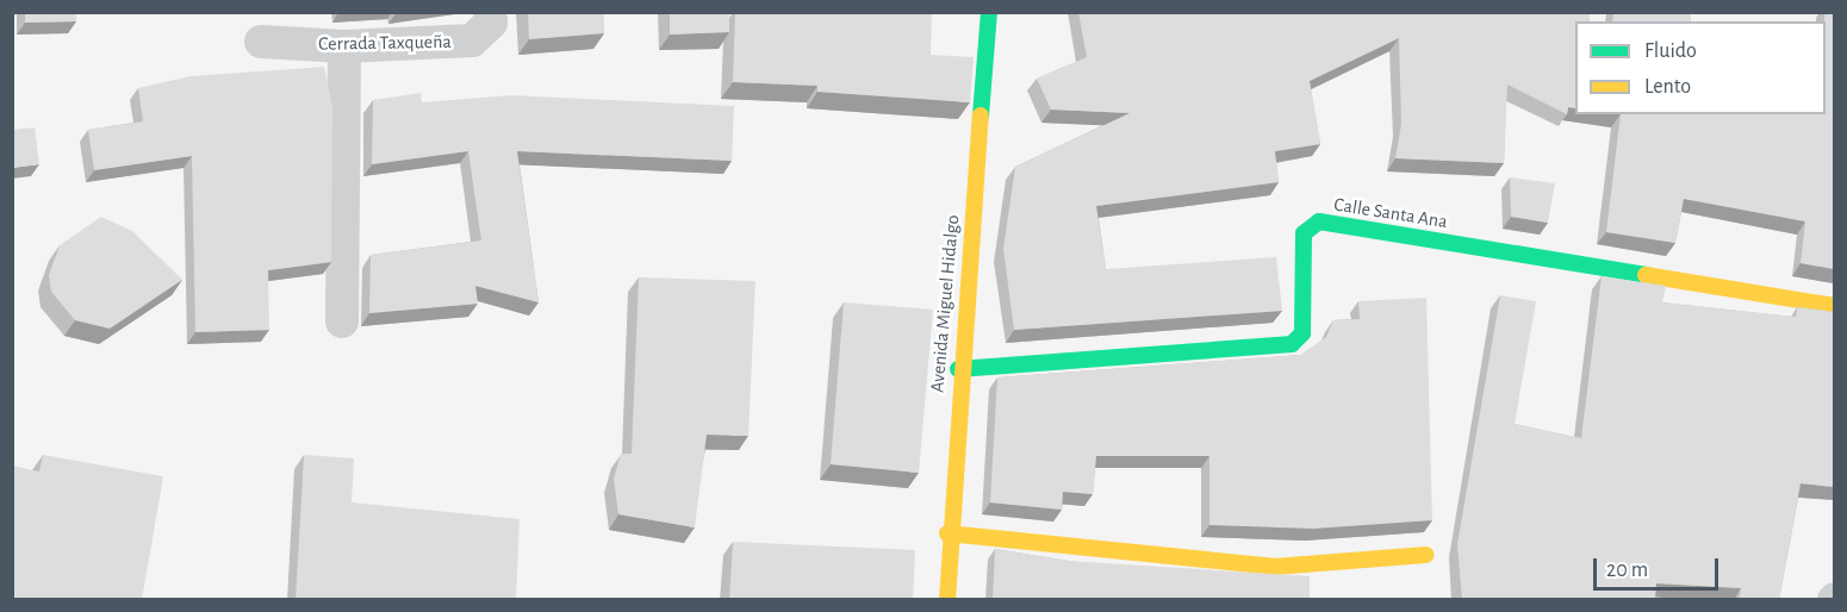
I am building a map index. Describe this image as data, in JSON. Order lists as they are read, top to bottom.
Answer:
{
  "streets": {
    "street": ["Cerrada Taxqueña", "Calle Santa Ana", "Avenida Miguel Hidalgo"]
  },
  "crossings": [
    ["Calle Santa Ana", "Avenida Miguel Hidalgo"]
  ],
  "legend": ["Fluido", "Lento"],
  "scale_bar": "20 m"
}
